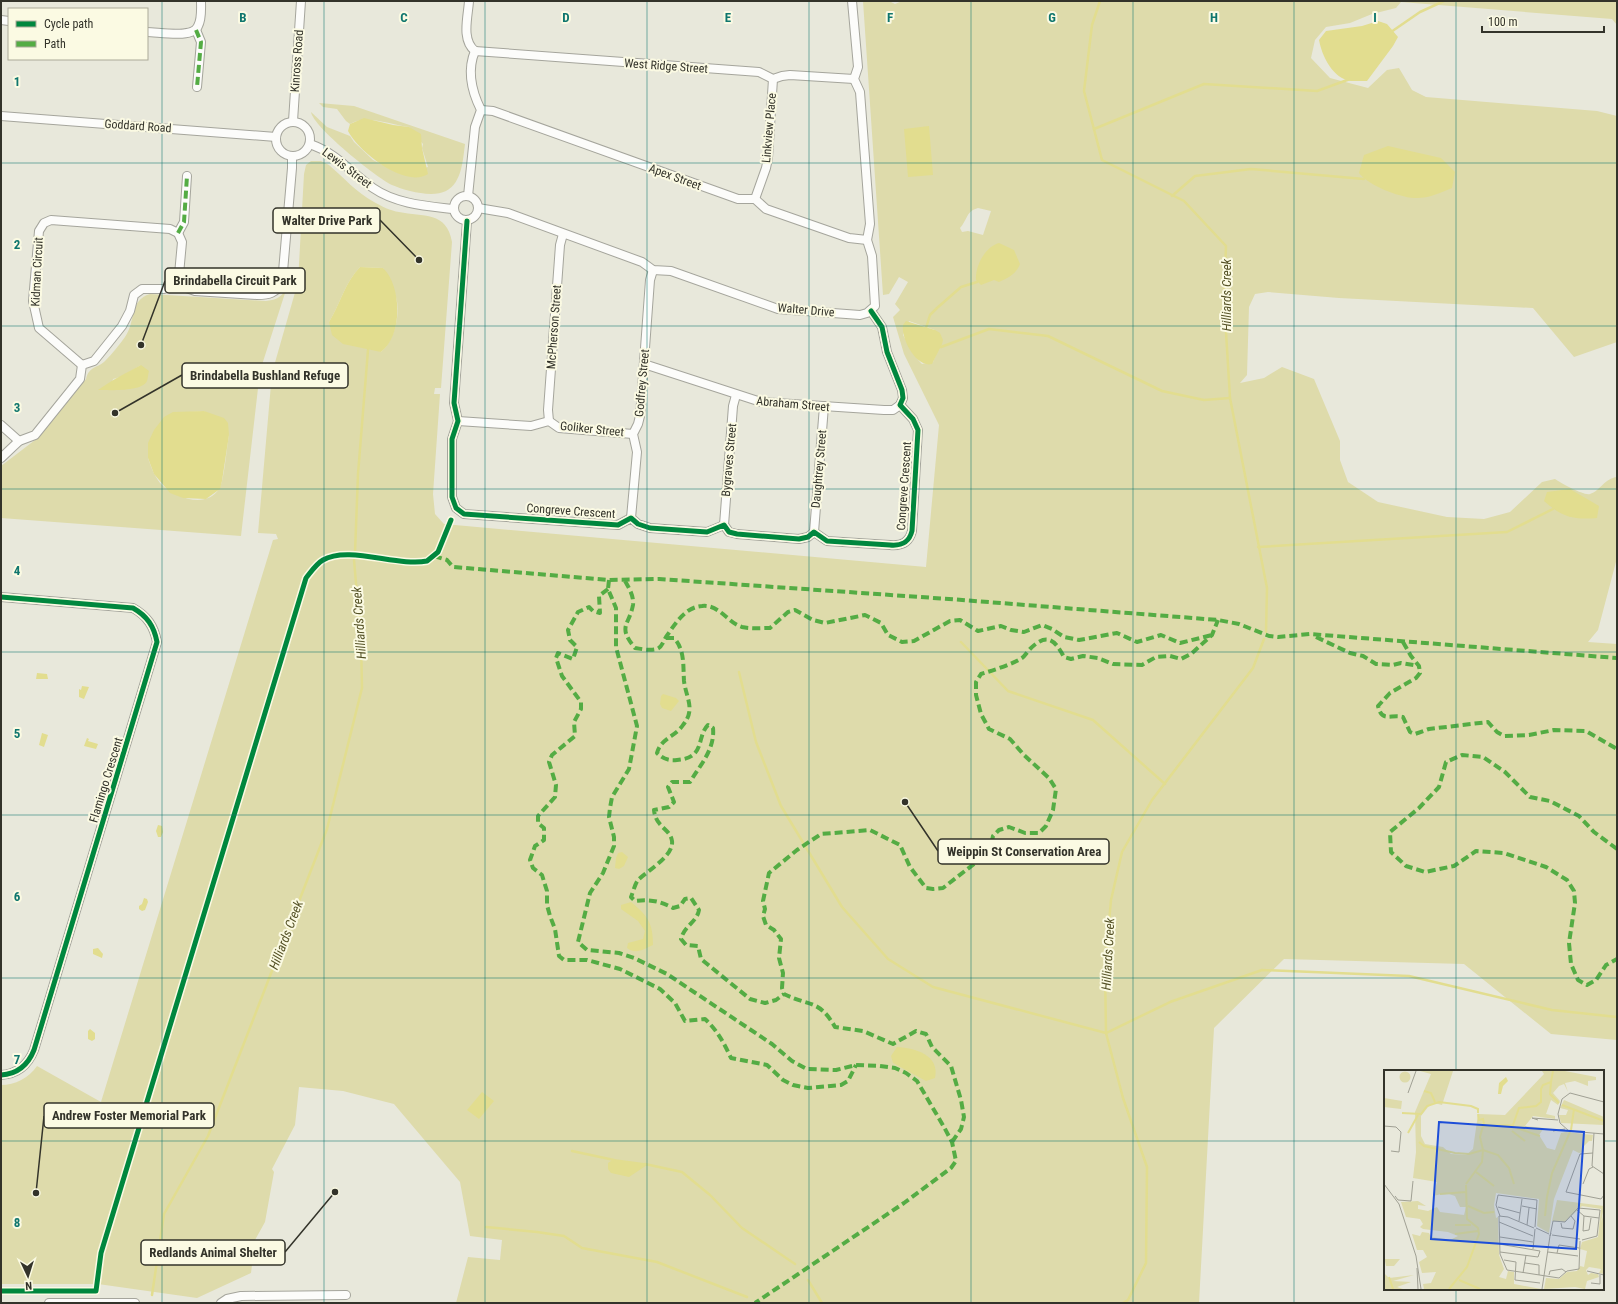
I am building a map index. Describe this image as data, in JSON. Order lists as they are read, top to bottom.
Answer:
{
  "streets": {
    "street": [
      "Kinross Road",
      "West Ridge Street",
      "Goddard Road",
      "Linkview Place",
      "Lewis Street",
      "Apex Street",
      "Kidman Circuit",
      "Walter Drive",
      "McPherson Street",
      "Godfrey Street",
      "Abraham Street",
      "Goliker Street",
      "Bygraves Street",
      "Daughtrey Street",
      "Congreve Crescent",
      "Flamingo Crescent"
    ]
  },
  "crossings": [
    ["Kinross Road", "Goddard Road"],
    ["Kinross Road", "Lewis Street"],
    ["West Ridge Street", "Linkview Place"],
    ["Goddard Road", "Lewis Street"],
    ["Linkview Place", "Apex Street"],
    ["Lewis Street", "Walter Drive"],
    ["Lewis Street", "Congreve Crescent"],
    ["Walter Drive", "McPherson Street"],
    ["Walter Drive", "Godfrey Street"],
    ["Walter Drive", "Congreve Crescent"],
    ["McPherson Street", "Goliker Street"],
    ["Godfrey Street", "Abraham Street"],
    ["Godfrey Street", "Goliker Street"],
    ["Godfrey Street", "Congreve Crescent"],
    ["Abraham Street", "Bygraves Street"],
    ["Abraham Street", "Daughtrey Street"],
    ["Abraham Street", "Congreve Crescent"],
    ["Goliker Street", "Congreve Crescent"],
    ["Bygraves Street", "Congreve Crescent"],
    ["Daughtrey Street", "Congreve Crescent"]
  ],
  "water": ["Hilliards Creek"],
  "places": [
    "Walter Drive Park",
    "Brindabella Circuit Park",
    "Brindabella Bushland Refuge",
    "Weippin St Conservation Area",
    "Redlands Animal Shelter",
    "Andrew Foster Memorial Park"
  ],
  "legend": ["Cycle path", "Path"],
  "scale_bar": "100 m",
  "north": "bottom",
  "grid": {
    "columns": [
      "B",
      "C",
      "D",
      "E",
      "F",
      "G",
      "H",
      "I"
    ],
    "rows": [
      "1",
      "2",
      "3",
      "4",
      "5",
      "6",
      "7",
      "8"
    ]
  }
}
